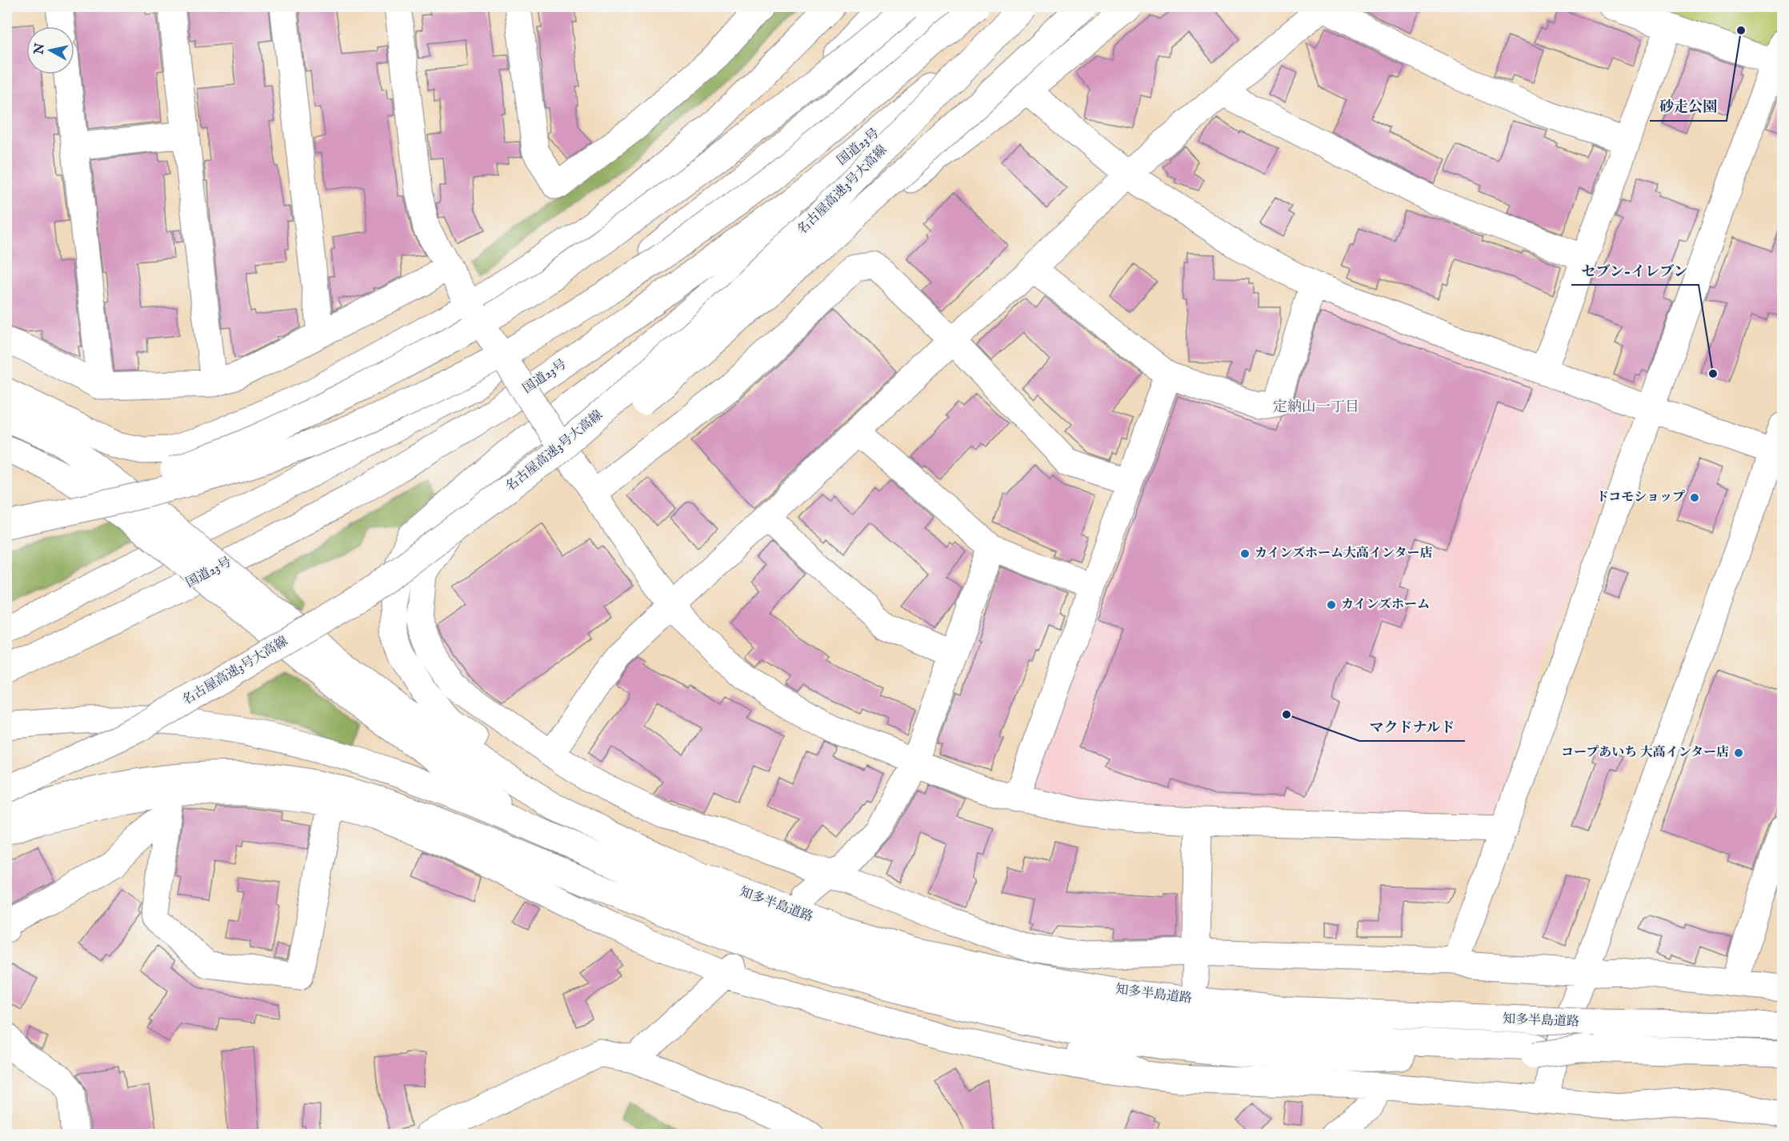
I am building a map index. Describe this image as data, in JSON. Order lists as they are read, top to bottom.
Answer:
{
  "streets": {
    "main road": ["国道23号", "名古屋高速3号大高線", "知多半島道路"]
  },
  "districts": ["定納山一丁目"],
  "places": [
    "砂走公園",
    "セブン-イレブン",
    "ドコモショップ",
    "カインズホーム大高インター店",
    "カインズホーム",
    "マクドナルド",
    "コープあいち 大高インター店"
  ],
  "north": "left"
}
